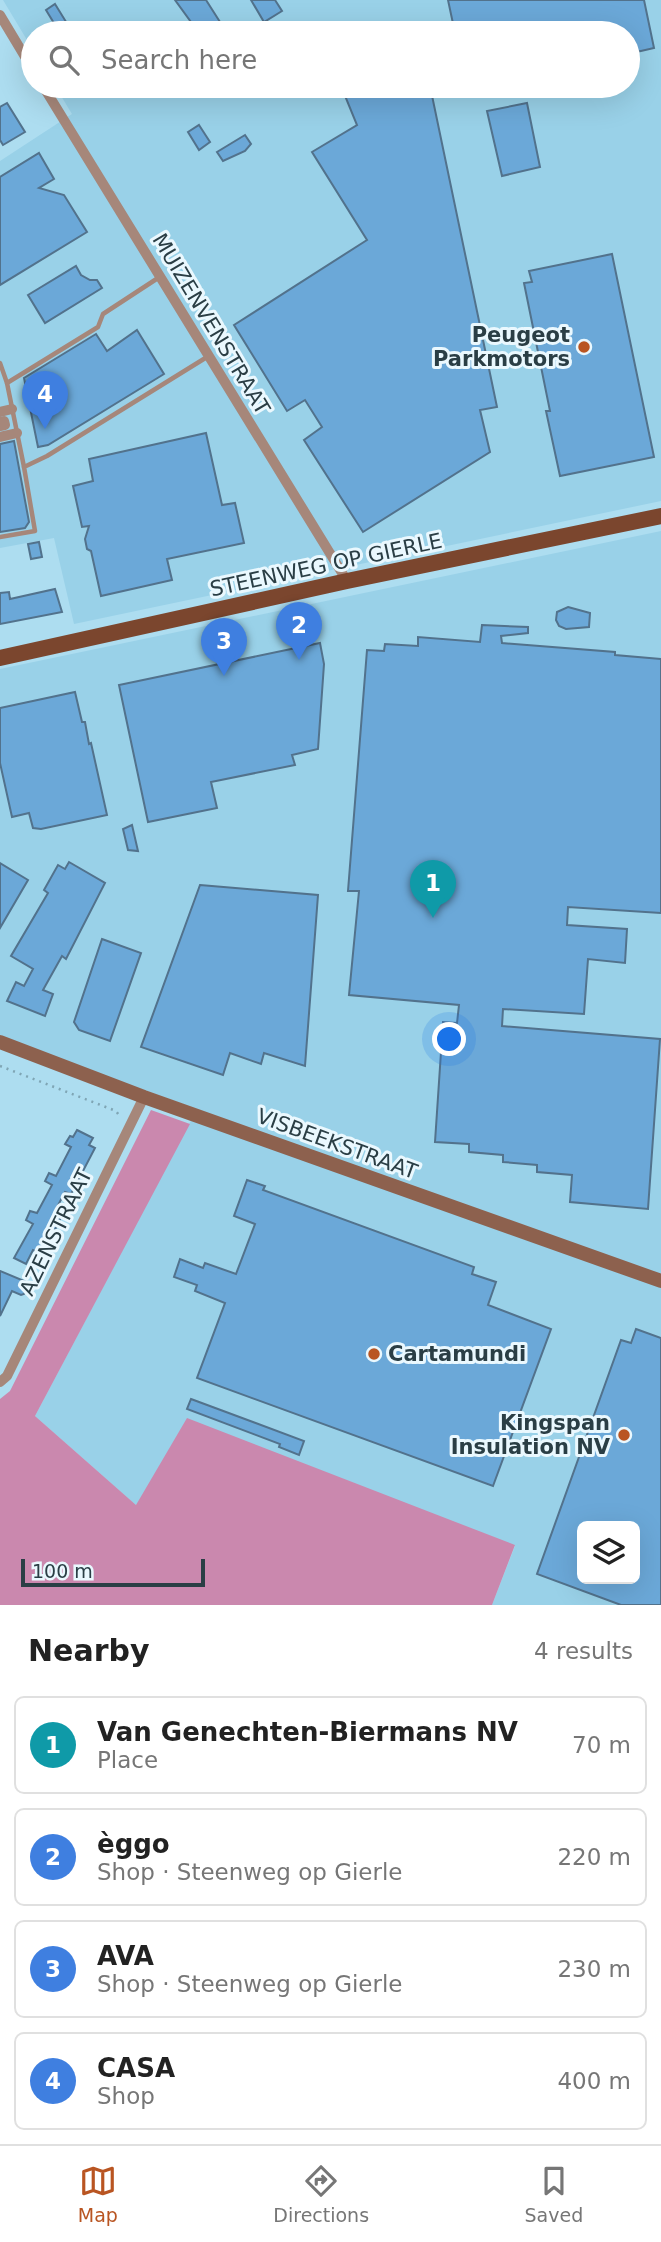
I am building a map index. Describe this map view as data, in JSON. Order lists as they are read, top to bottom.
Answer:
{
  "streets": {
    "main road": ["STEENWEG OP GIERLE"],
    "street": ["MUIZENVENSTRAAT", "VISBEEKSTRAAT", "AZENSTRAAT"]
  },
  "crossings": [
    ["MUIZENVENSTRAAT", "STEENWEG OP GIERLE"],
    ["VISBEEKSTRAAT", "AZENSTRAAT"]
  ],
  "places": ["Peugeot Parkmotors", "Cartamundi", "Kingspan Insulation NV"],
  "scale_bar": "100 m",
  "page": {
    "search": "Search here",
    "pins": [
      "4",
      "2",
      "3",
      "1"
    ],
    "scale": "100 m",
    "heading": ["Nearby", "4 results"],
    "list": [
      {
        "mark": "1",
        "name": "Van Genechten-Biermans NV",
        "note": "Place",
        "value": "70 m"
      },
      {
        "mark": "2",
        "name": "èggo",
        "note": "Shop · Steenweg op Gierle",
        "value": "220 m"
      },
      {
        "mark": "3",
        "name": "AVA",
        "note": "Shop · Steenweg op Gierle",
        "value": "230 m"
      },
      {
        "mark": "4",
        "name": "CASA",
        "note": "Shop",
        "value": "400 m"
      }
    ],
    "nav": ["Map", "Directions", "Saved"]
  }
}
